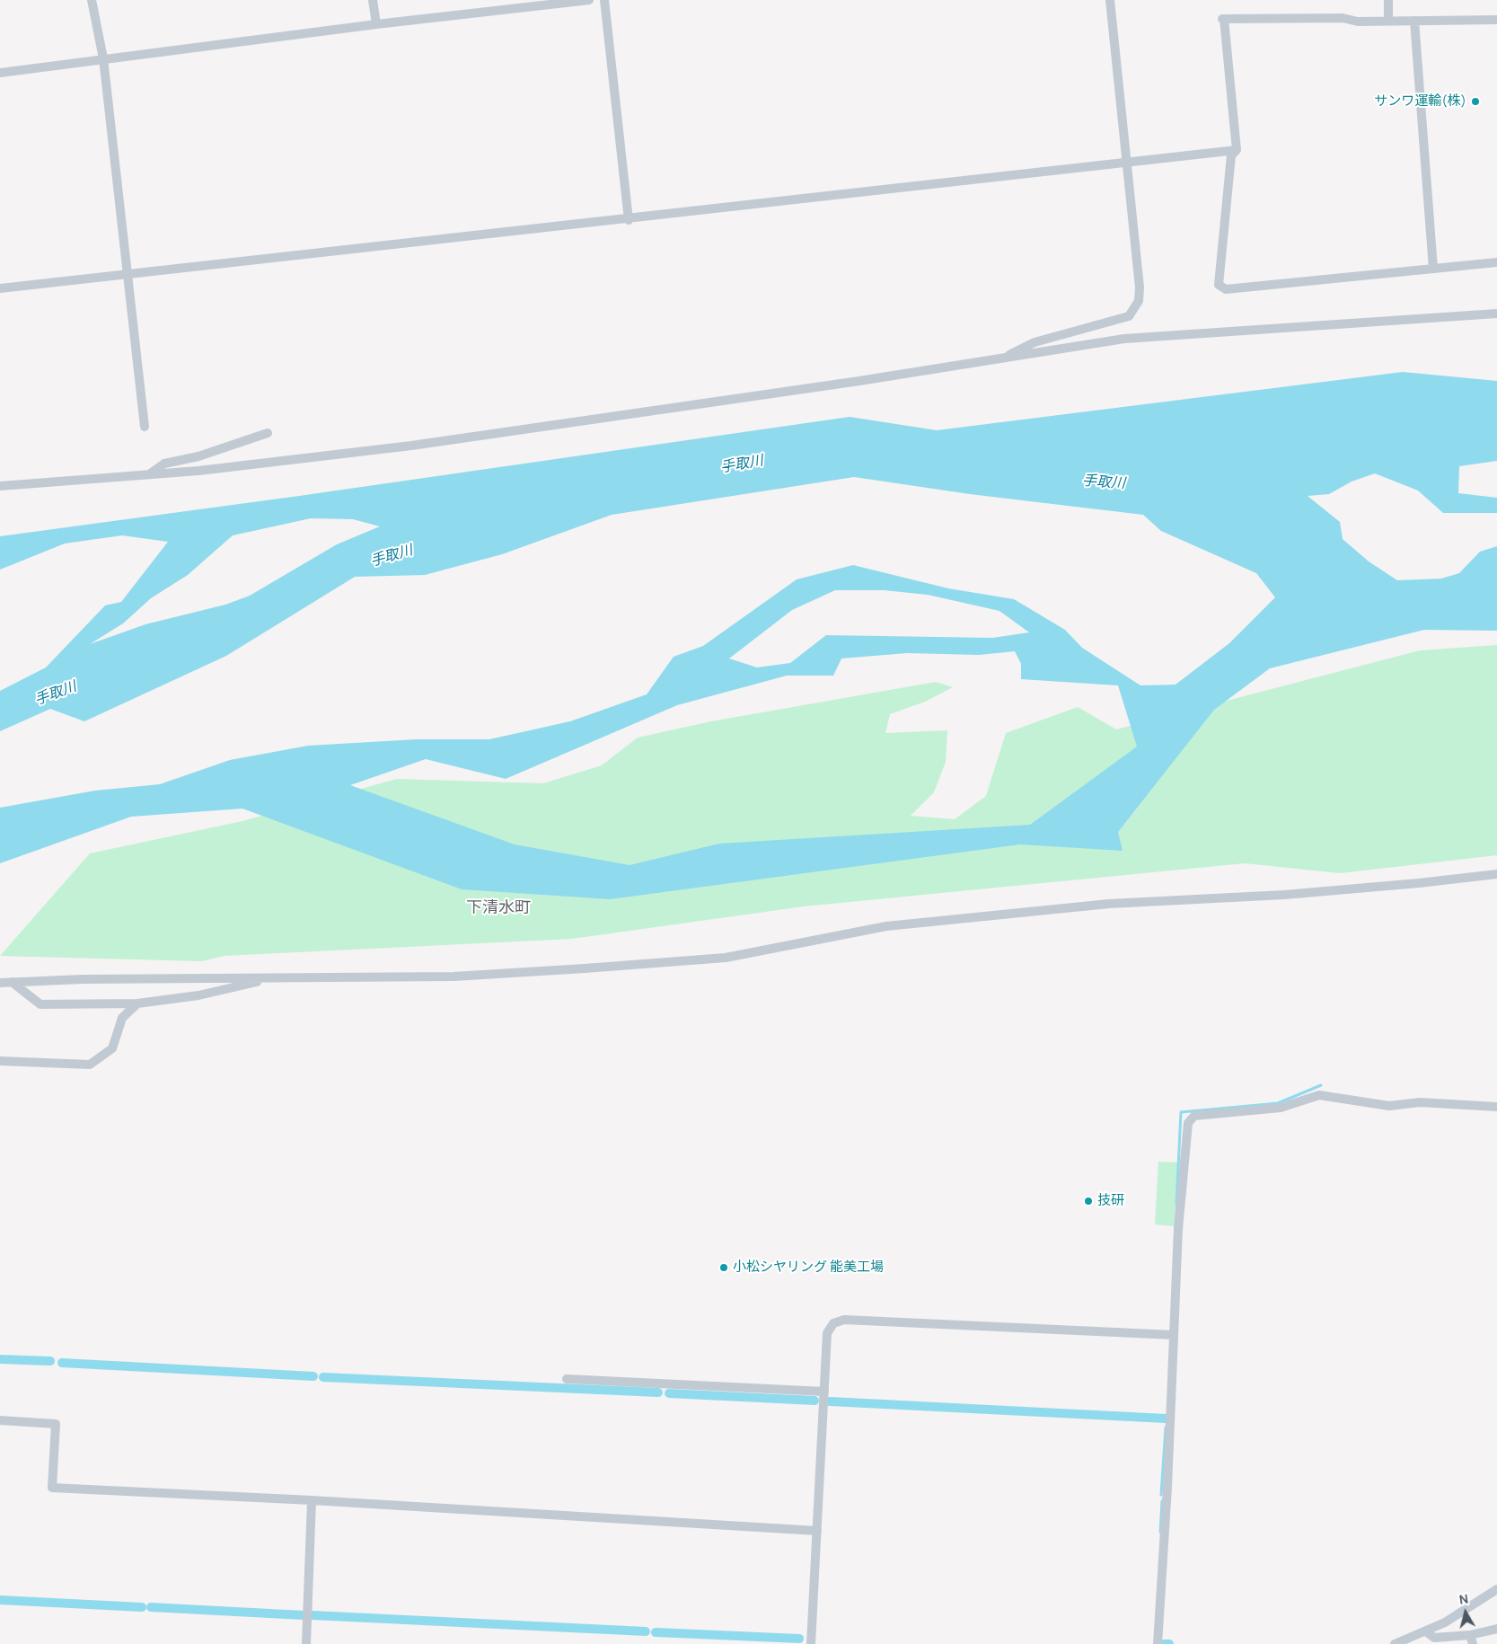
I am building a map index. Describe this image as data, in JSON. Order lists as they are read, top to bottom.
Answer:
{
  "districts": ["下清水町"],
  "water": ["手取川"],
  "places": ["サンワ運輸(株)", "技研", "小松シヤリング 能美工場"],
  "north": "top"
}
